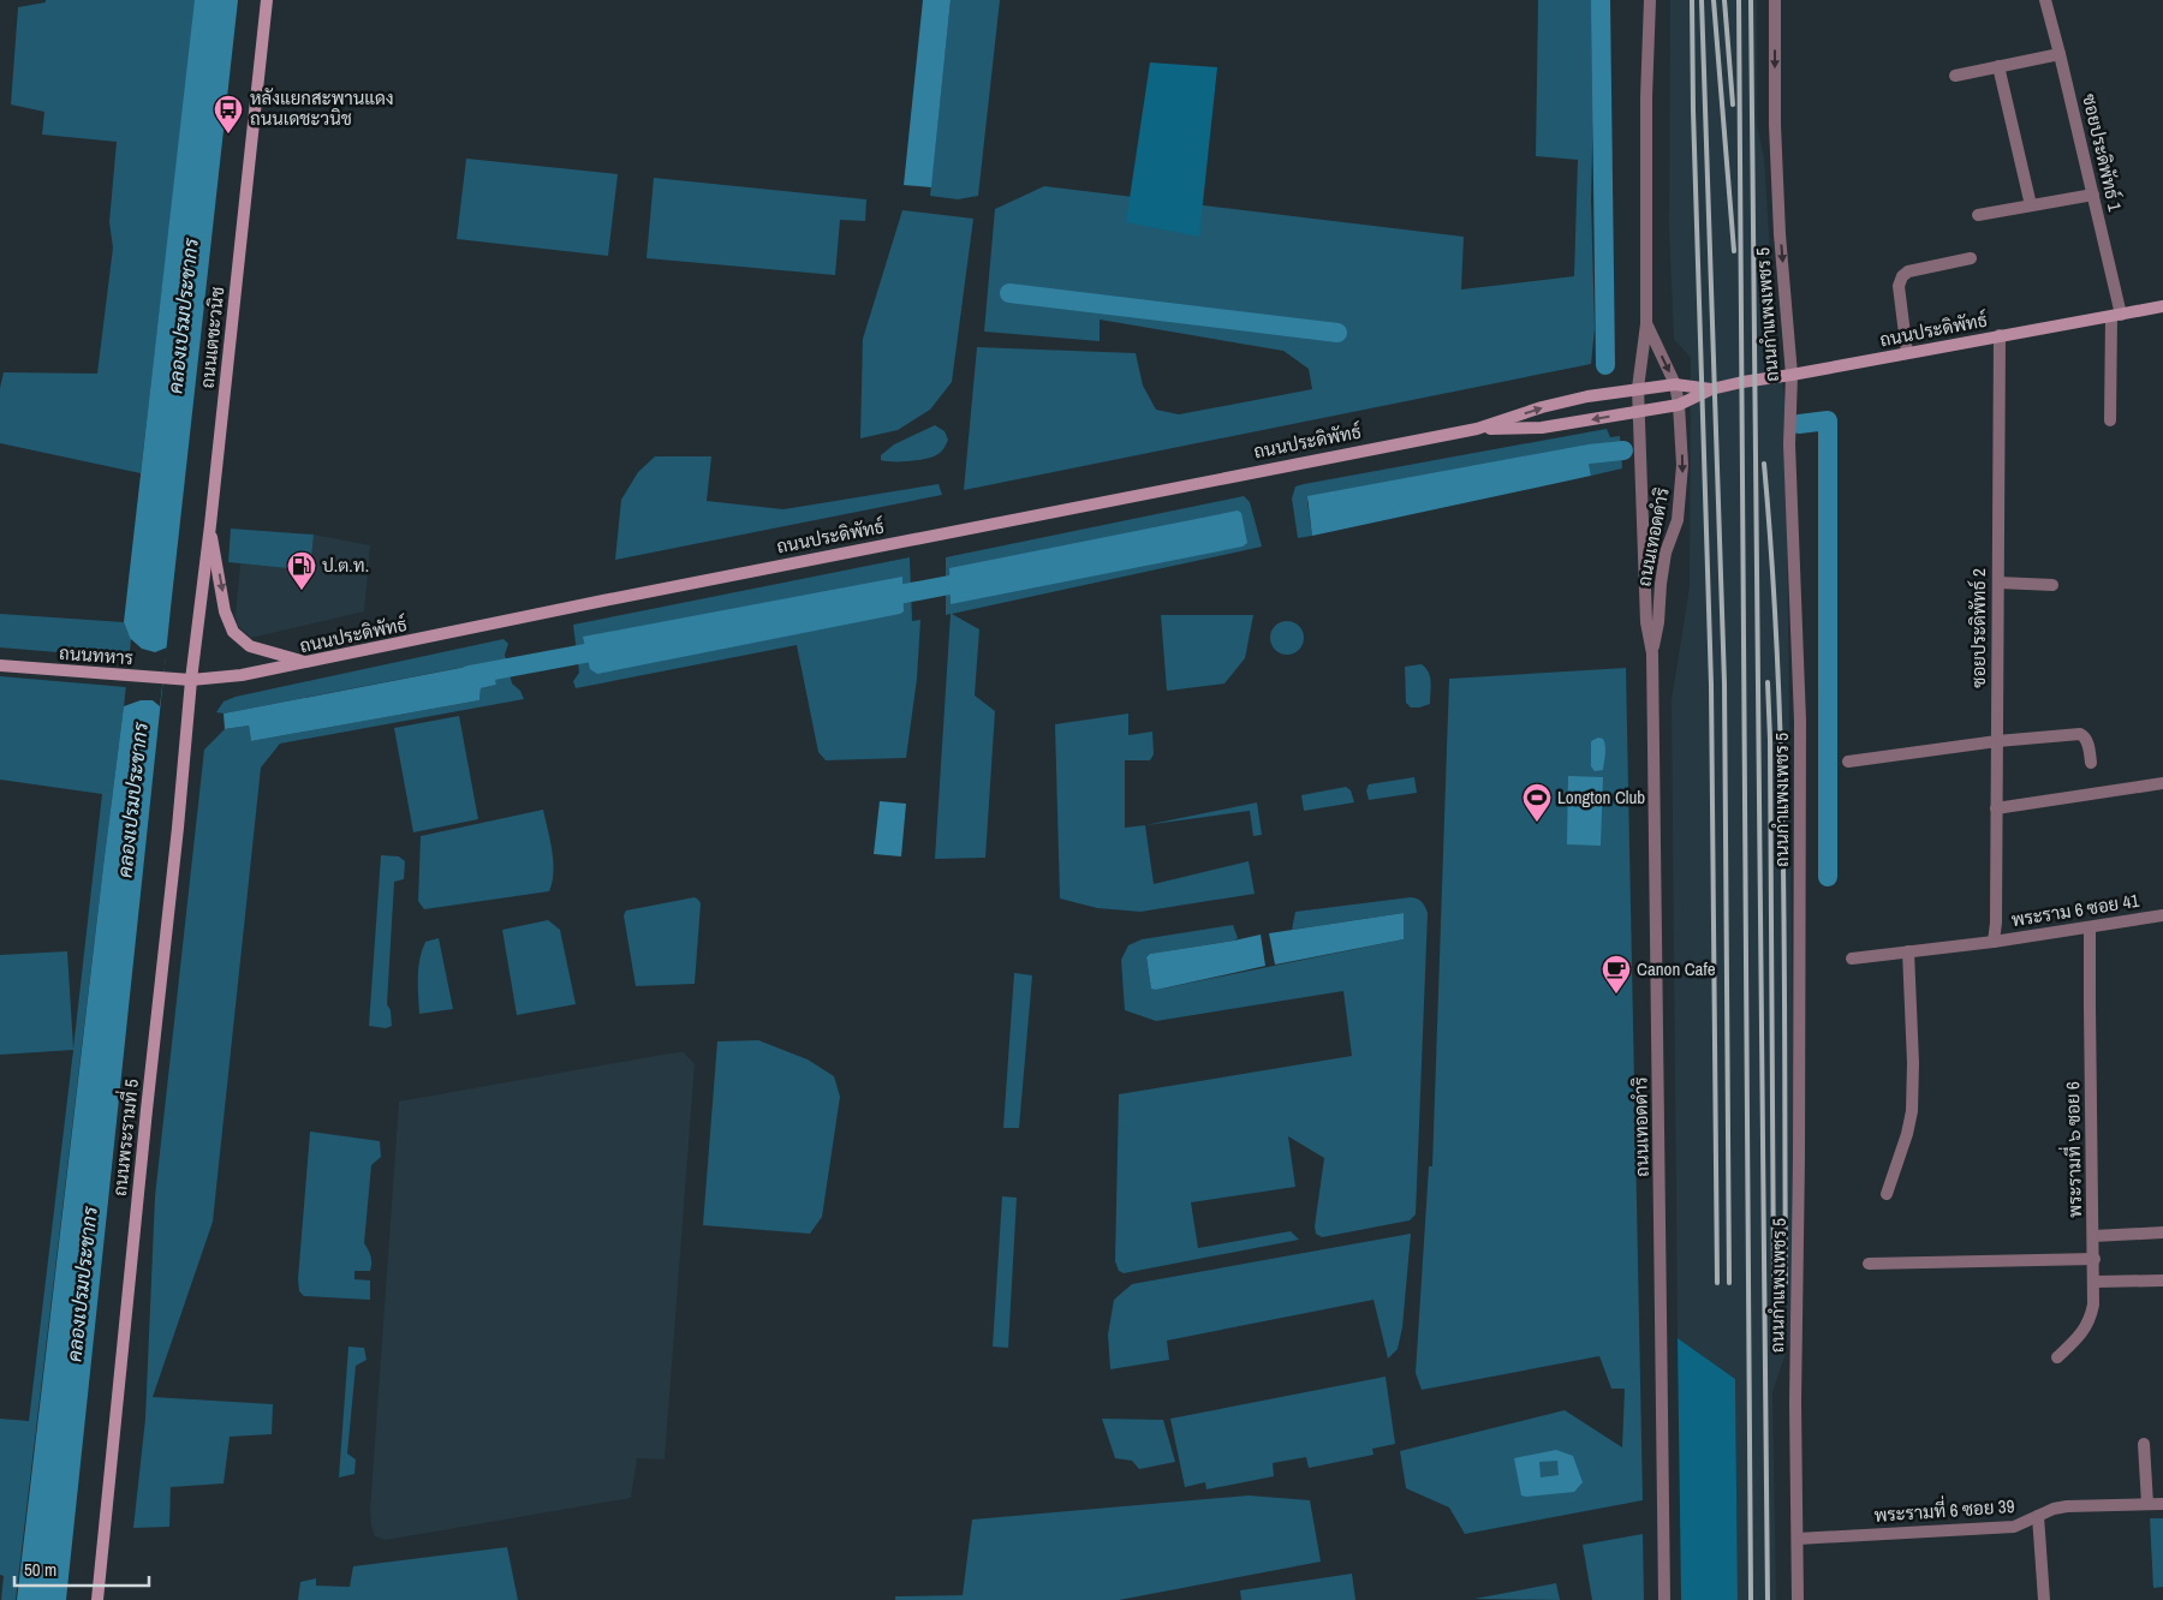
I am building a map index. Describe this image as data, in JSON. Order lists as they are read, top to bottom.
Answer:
{
  "streets": {
    "main road": [
      "ถนนประดิพัทธ์",
      "ถนนเตชะวนิช",
      "ถนนทหาร",
      "ถนนพระรามที่ 5"
    ],
    "street": [
      "ซอยประดิพัทธ์ 1",
      "ถนนกำแพงเพชร 5",
      "ถนนเทอดดำริ",
      "ซอยประดิพัทธ์ 2",
      "พระราม 6 ซอย 41",
      "พระรามที่ ๖ ซอย 6",
      "พระรามที่ 6 ซอย 39"
    ]
  },
  "crossings": [
    ["ซอยประดิพัทธ์ 1", "ถนนประดิพัทธ์"],
    ["ถนนกำแพงเพชร 5", "ถนนประดิพัทธ์"],
    ["ถนนกำแพงเพชร 5", "พระรามที่ 6 ซอย 39"],
    ["ถนนประดิพัทธ์", "ถนนเตชะวนิช"],
    ["ถนนประดิพัทธ์", "ถนนเทอดดำริ"],
    ["ถนนประดิพัทธ์", "ซอยประดิพัทธ์ 2"],
    ["ถนนประดิพัทธ์", "ถนนทหาร"],
    ["ถนนประดิพัทธ์", "ถนนพระรามที่ 5"],
    ["ถนนเตชะวนิช", "ถนนทหาร"],
    ["ถนนเตชะวนิช", "ถนนพระรามที่ 5"],
    ["ซอยประดิพัทธ์ 2", "พระราม 6 ซอย 41"],
    ["ถนนทหาร", "ถนนพระรามที่ 5"],
    ["พระราม 6 ซอย 41", "พระรามที่ ๖ ซอย 6"]
  ],
  "water": ["คลองเปรมประชากร"],
  "places": {
    "bus stop": ["หลังแยกสะพานแดง ถนนเดชะวนิช"],
    "fuel station": ["ป.ต.ท."],
    "sports": ["Longton Club"],
    "cafe": ["Canon Cafe"]
  },
  "scale_bar": "50 m"
}
